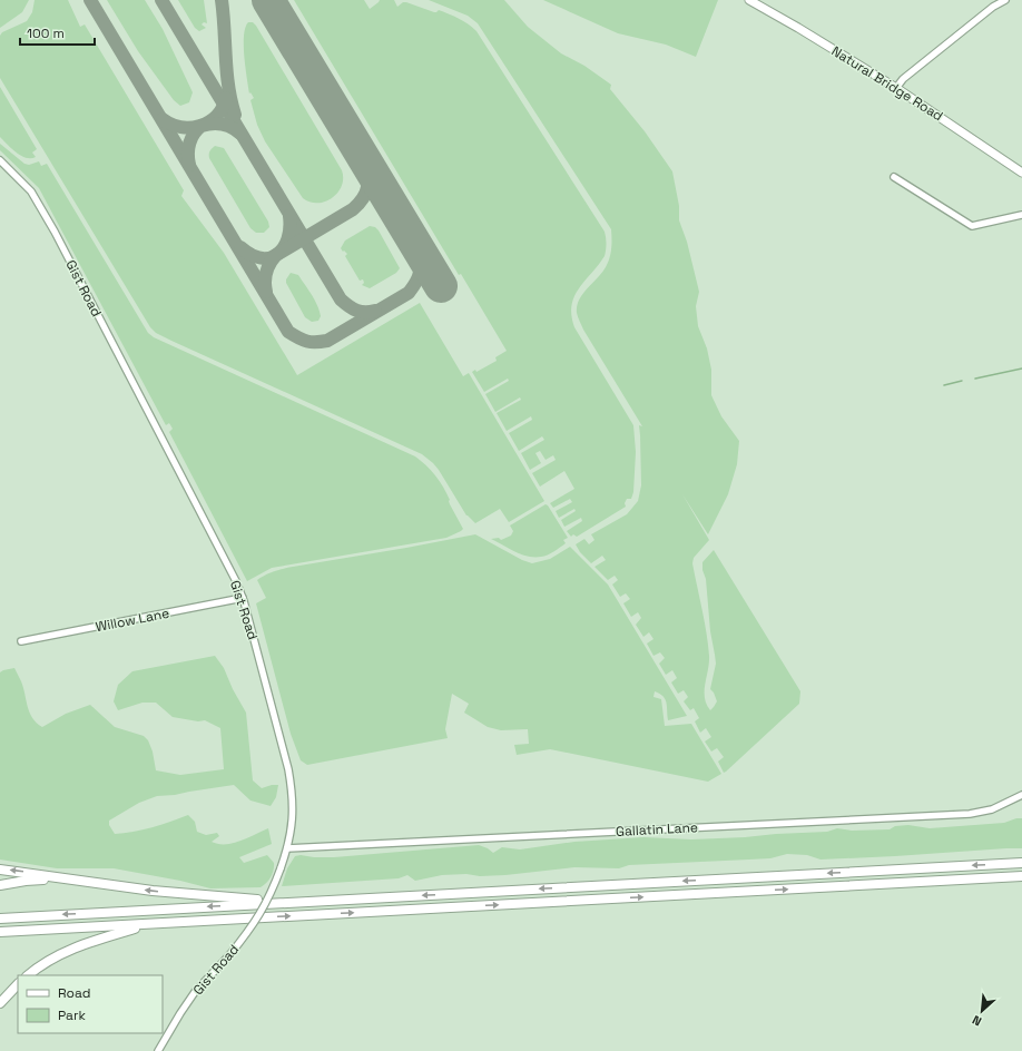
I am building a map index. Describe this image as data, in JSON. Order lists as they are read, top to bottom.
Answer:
{
  "streets": {
    "main road": ["Natural Bridge Road"],
    "street": ["Gist Road", "Willow Lane", "Gallatin Lane"]
  },
  "crossings": [
    ["Gist Road", "Willow Lane"],
    ["Gist Road", "Gallatin Lane"]
  ],
  "legend": ["Road", "Park"],
  "scale_bar": "100 m",
  "north": "bottom left"
}
